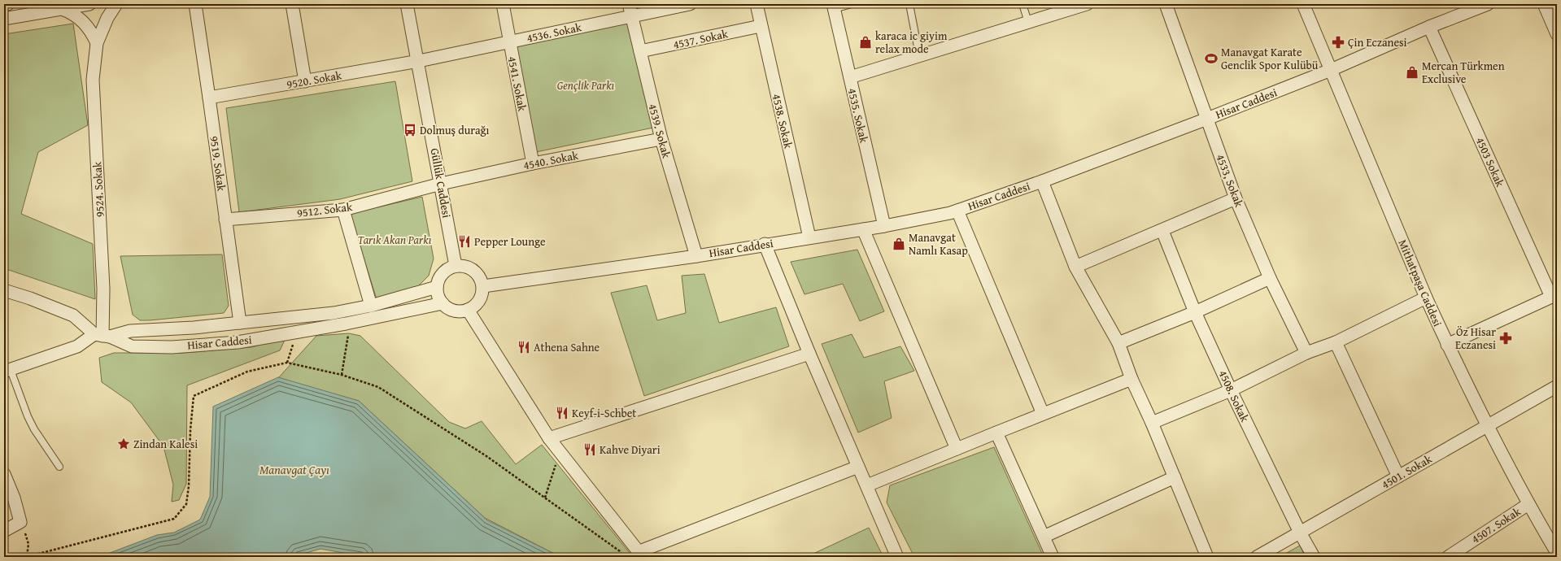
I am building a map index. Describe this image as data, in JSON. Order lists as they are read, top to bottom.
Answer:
{
  "streets": {
    "street": [
      "4536. Sokak",
      "4537. Sokak",
      "9520. Sokak",
      "4541. Sokak",
      "Hisar Caddesi",
      "4535. Sokak",
      "4538. Sokak",
      "4539. Sokak",
      "4540. Sokak",
      "4503 Sokak",
      "9519. Sokak",
      "4533, Sokak",
      "Güllük Caddesi",
      "9524. Sokak",
      "9512. Sokak",
      "Mithatpaşa Caddesi",
      "4508. Sokak",
      "4501. Sokak",
      "4507. Sokak"
    ]
  },
  "crossings": [
    ["4536. Sokak", "9520. Sokak"],
    ["4536. Sokak", "4541. Sokak"],
    ["4536. Sokak", "4539. Sokak"],
    ["4536. Sokak", "Güllük Caddesi"],
    ["4537. Sokak", "4538. Sokak"],
    ["4537. Sokak", "4539. Sokak"],
    ["9520. Sokak", "9519. Sokak"],
    ["9520. Sokak", "Güllük Caddesi"],
    ["4541. Sokak", "4540. Sokak"],
    ["Hisar Caddesi", "4535. Sokak"],
    ["Hisar Caddesi", "4538. Sokak"],
    ["Hisar Caddesi", "4539. Sokak"],
    ["Hisar Caddesi", "4503 Sokak"],
    ["Hisar Caddesi", "4533, Sokak"],
    ["Hisar Caddesi", "Güllük Caddesi"],
    ["Hisar Caddesi", "9524. Sokak"],
    ["Hisar Caddesi", "Mithatpaşa Caddesi"],
    ["4539. Sokak", "4540. Sokak"],
    ["4540. Sokak", "Güllük Caddesi"],
    ["4540. Sokak", "9512. Sokak"],
    ["9519. Sokak", "9512. Sokak"],
    ["Güllük Caddesi", "9512. Sokak"],
    ["Mithatpaşa Caddesi", "4501. Sokak"],
    ["Mithatpaşa Caddesi", "4507. Sokak"],
    ["4508. Sokak", "4501. Sokak"]
  ],
  "water": ["Manavgat Çayı"],
  "parks": ["Gençlik Parkı", "Tarık Akan Parkı"],
  "places": {
    "shop": ["karaca ic giyim relax mode", "Mercan Türkmen Exclusive", "Manavgat Namlı Kasap"],
    "pharmacy": ["Çin Eczanesi", "Öz Hisar Eczanesi"],
    "sports": ["Manavgat Karate Genclik Spor Kulübü"],
    "bus stop": ["Dolmuş durağı"],
    "restaurant": [
      "Pepper Lounge",
      "Athena Sahne",
      "Keyf-i-Schbet",
      "Kahve Diyari"
    ],
    "place": ["Zindan Kalesi"]
  }
}
